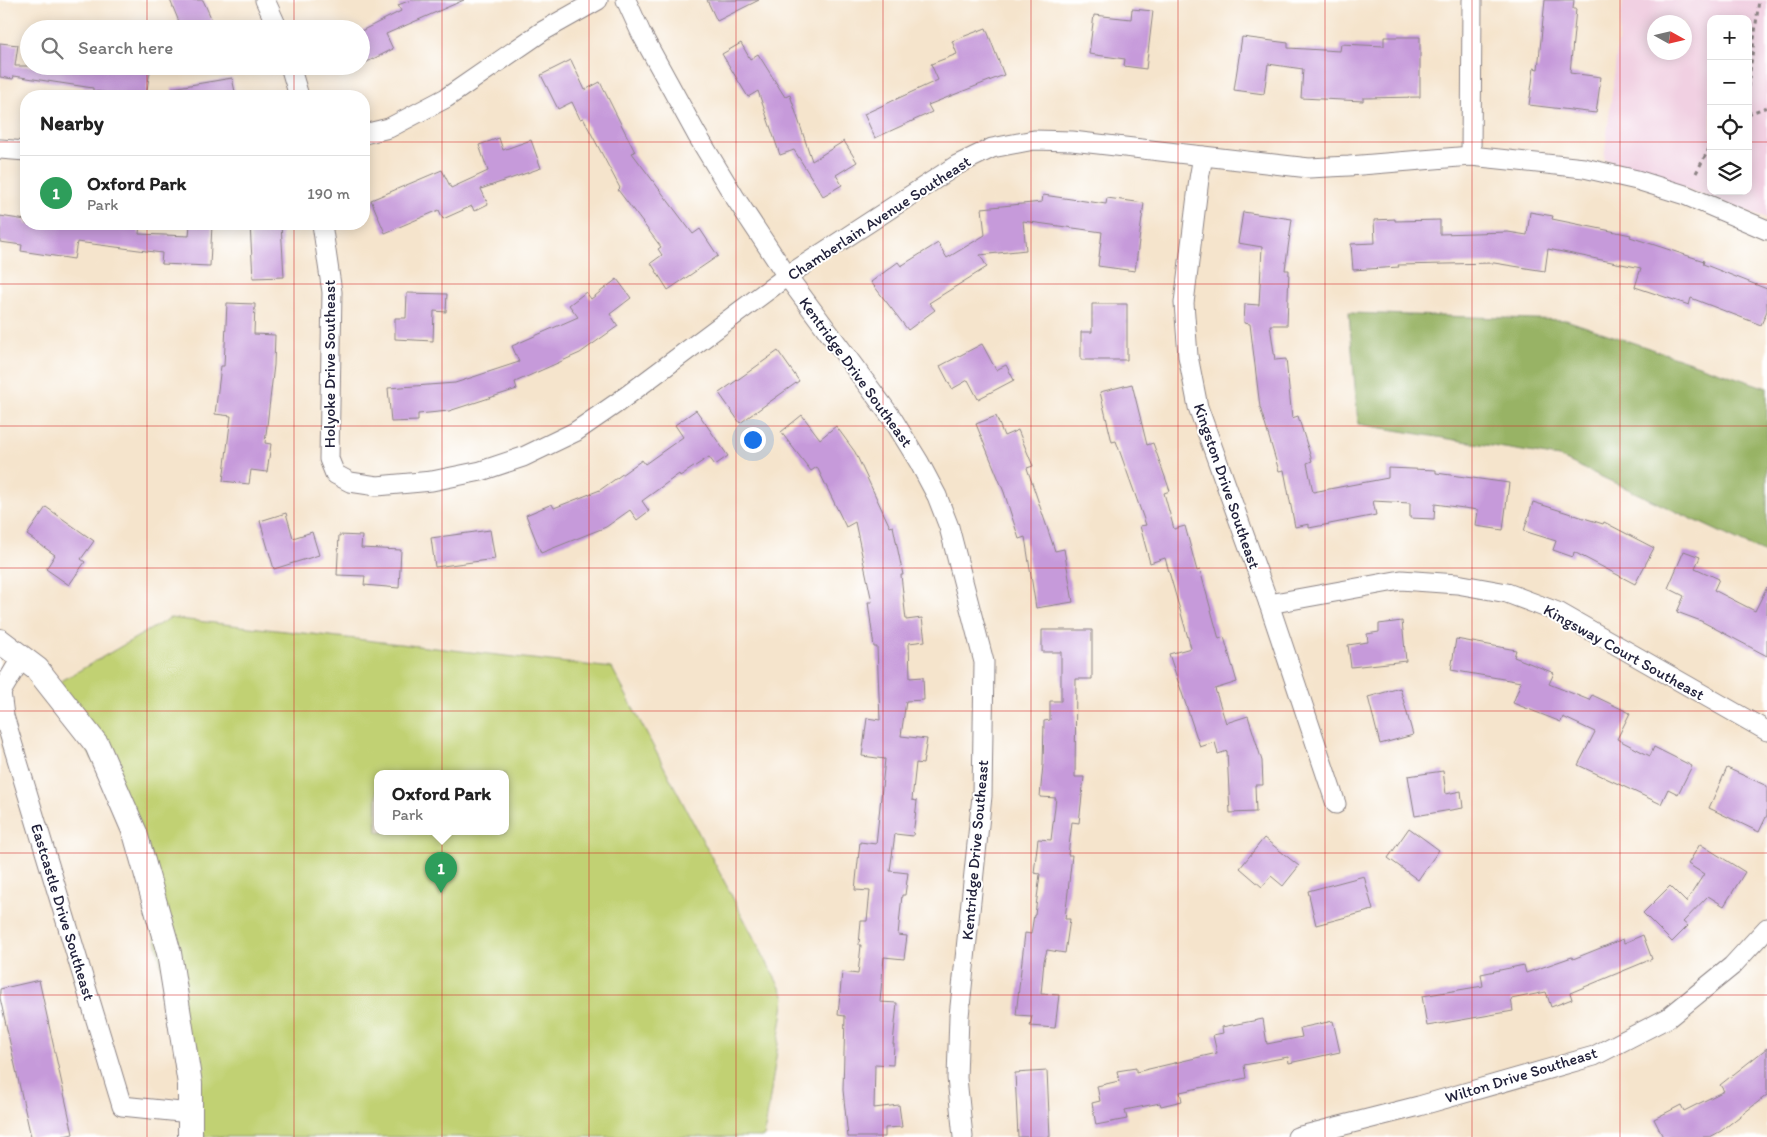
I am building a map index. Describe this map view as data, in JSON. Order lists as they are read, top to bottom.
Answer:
{
  "streets": {
    "street": [
      "Chamberlain Avenue Southeast",
      "Holyoke Drive Southeast",
      "Kentridge Drive Southeast",
      "Kingston Drive Southeast",
      "Kingsway Court Southeast",
      "Eastcastle Drive Southeast",
      "Wilton Drive Southeast"
    ]
  },
  "crossings": [
    ["Chamberlain Avenue Southeast", "Holyoke Drive Southeast"],
    ["Chamberlain Avenue Southeast", "Kentridge Drive Southeast"],
    ["Chamberlain Avenue Southeast", "Kingston Drive Southeast"],
    ["Kingston Drive Southeast", "Kingsway Court Southeast"]
  ],
  "north": "right",
  "page": {
    "map_buttons": ["+", "−"],
    "search": "Search here",
    "heading": "Nearby",
    "list": [
      {
        "mark": "1",
        "name": "Oxford Park",
        "note": "Park",
        "value": "190 m"
      }
    ],
    "popup": ["Oxford Park", "Park"],
    "pins": "1"
  }
}
